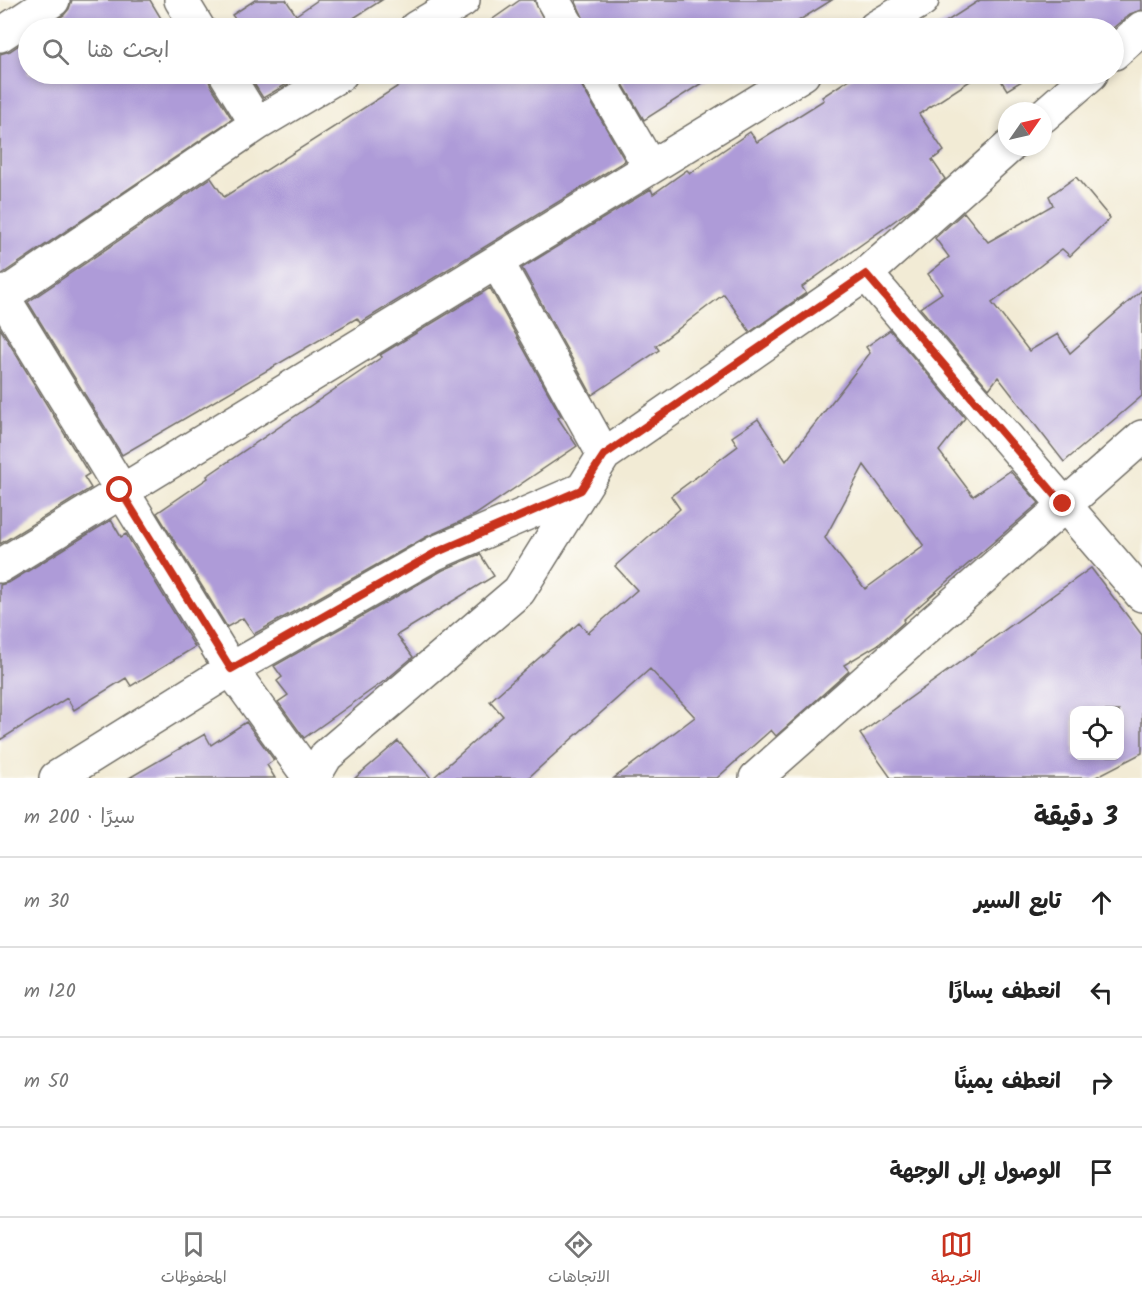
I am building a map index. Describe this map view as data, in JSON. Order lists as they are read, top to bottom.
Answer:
{
  "north": "top right",
  "page": {
    "search": "ابحث هنا",
    "heading": ["3 دقيقة", "سيرًا · 200 m"],
    "list": [
      ["تابع السير", "30 m"],
      ["انعطف يسارًا", "120 m"],
      ["انعطف يمينًا", "50 m"],
      "الوصول إلى الوجهة"
    ],
    "nav": ["الخريطة", "الاتجاهات", "المحفوظات"]
  }
}
